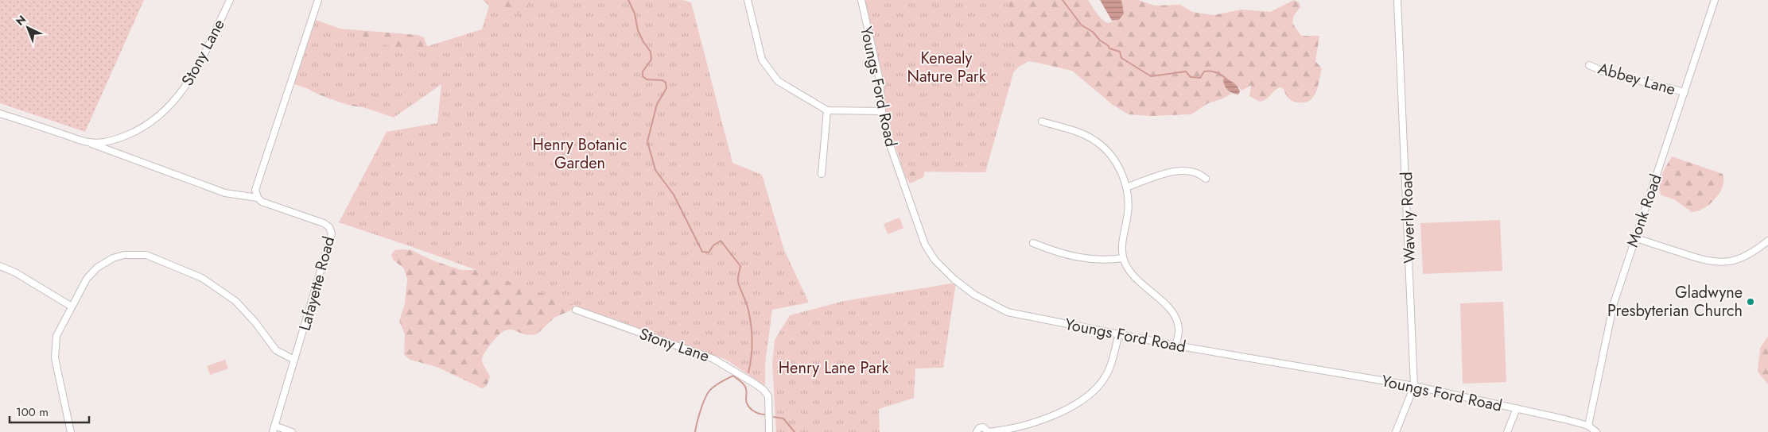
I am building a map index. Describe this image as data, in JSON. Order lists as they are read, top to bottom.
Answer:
{
  "streets": {
    "street": [
      "Stony Lane",
      "Abbey Lane",
      "Youngs Ford Road",
      "Monk Road",
      "Waverly Road",
      "Lafayette Road"
    ]
  },
  "crossings": [
    ["Stony Lane", "Lafayette Road"],
    ["Abbey Lane", "Monk Road"],
    ["Youngs Ford Road", "Monk Road"],
    ["Youngs Ford Road", "Waverly Road"]
  ],
  "parks": ["Kenealy Nature Park", "Henry Botanic Garden", "Henry Lane Park"],
  "places": ["Gladwyne Presbyterian Church"],
  "scale_bar": "100 m",
  "north": "top left"
}
